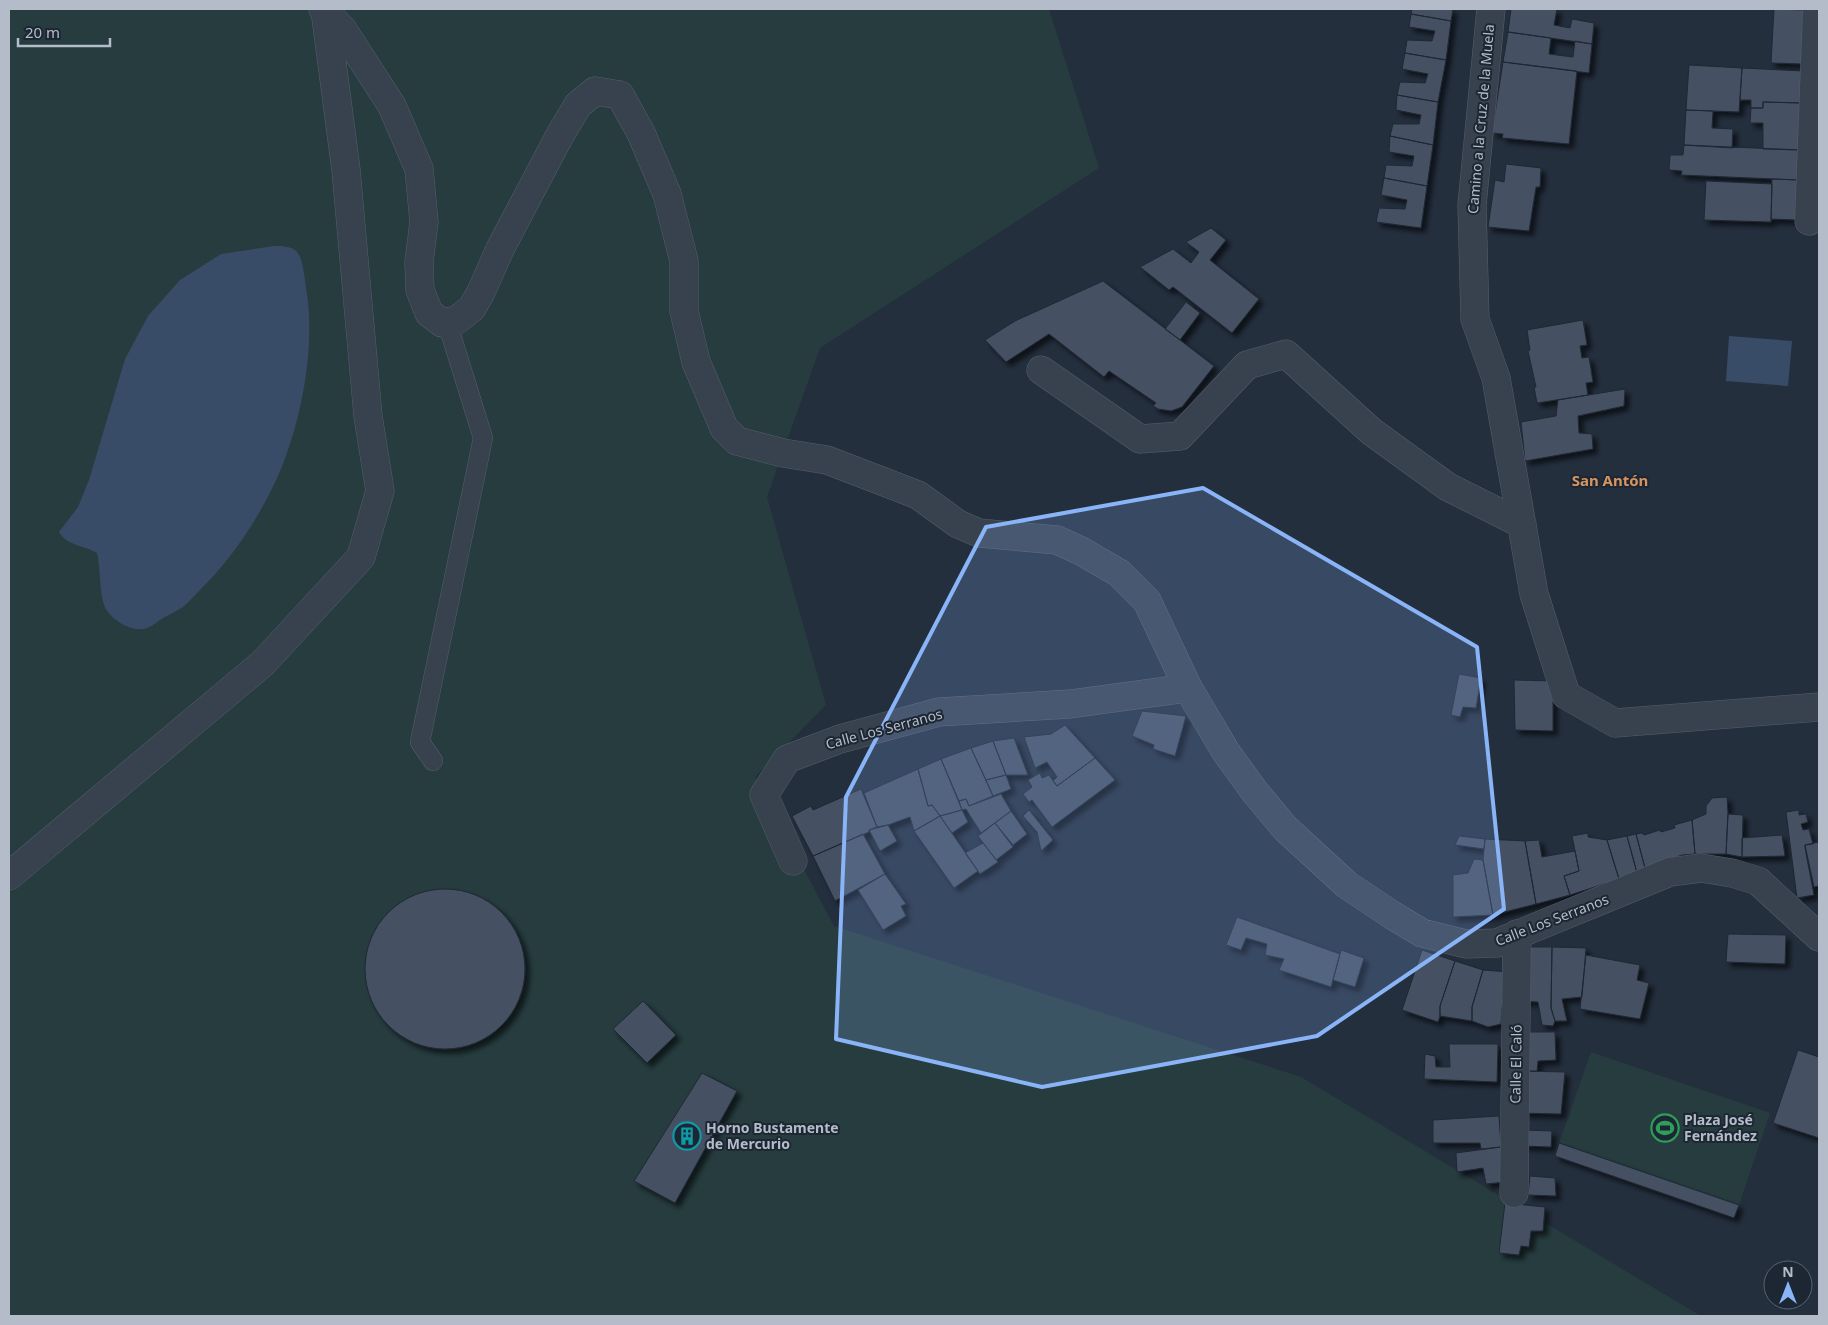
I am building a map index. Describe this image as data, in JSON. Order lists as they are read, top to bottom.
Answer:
{
  "streets": {
    "street": ["Camino a la Cruz de la Muela", "Calle Los Serranos", "Calle El Caló"]
  },
  "crossings": [
    ["Calle Los Serranos", "Calle El Caló"]
  ],
  "districts": ["San Antón"],
  "places": {
    "sports": ["Plaza José Fernández"],
    "building": ["Horno Bustamente de Mercurio"]
  },
  "scale_bar": "20 m",
  "north": "top"
}
